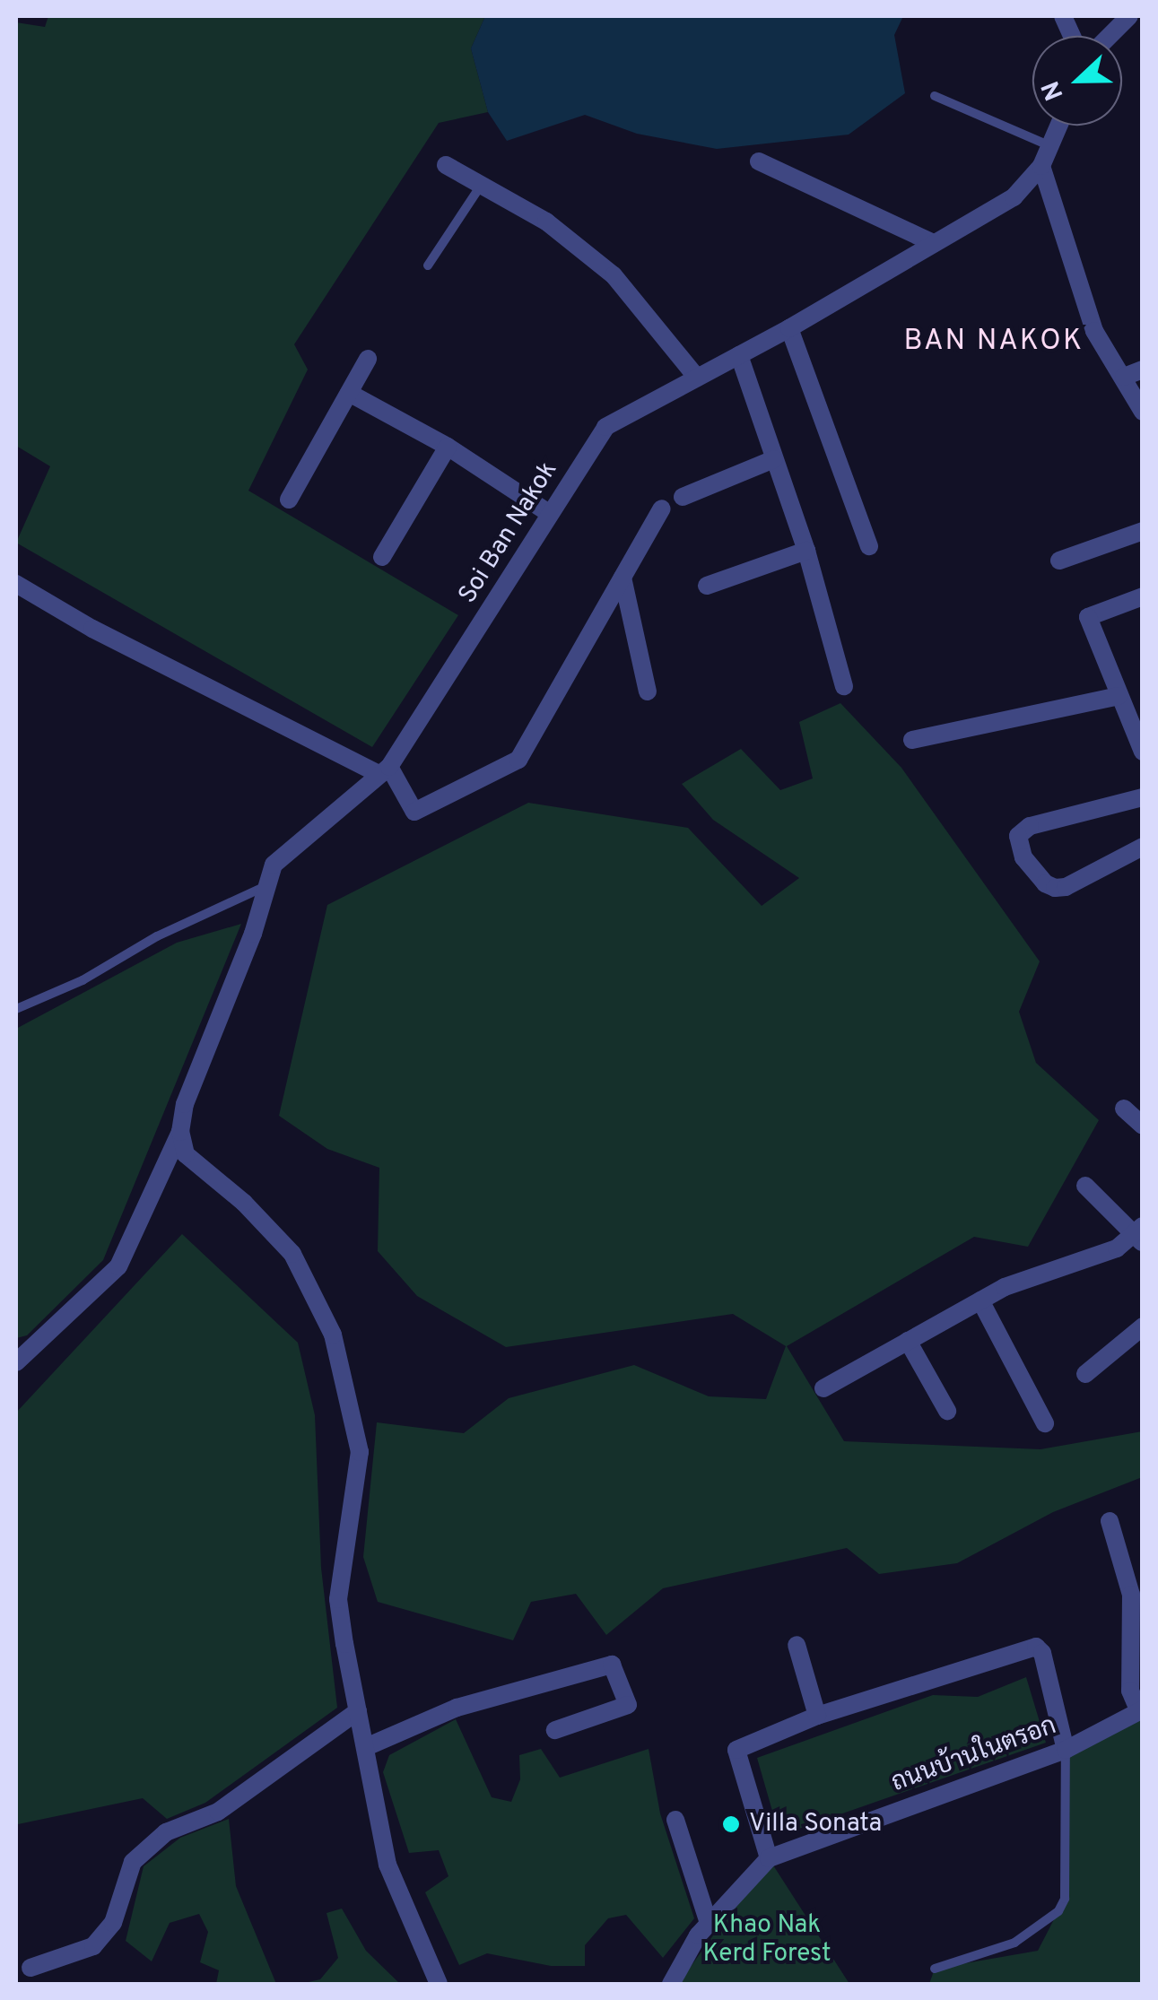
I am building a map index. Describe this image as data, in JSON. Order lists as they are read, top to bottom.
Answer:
{
  "streets": {
    "street": ["Soi Ban Nakok", "ถนนบ้านในตรอก"]
  },
  "districts": ["BAN NAKOK"],
  "parks": ["Khao Nak Kerd Forest"],
  "places": ["Villa Sonata"],
  "north": "left"
}
